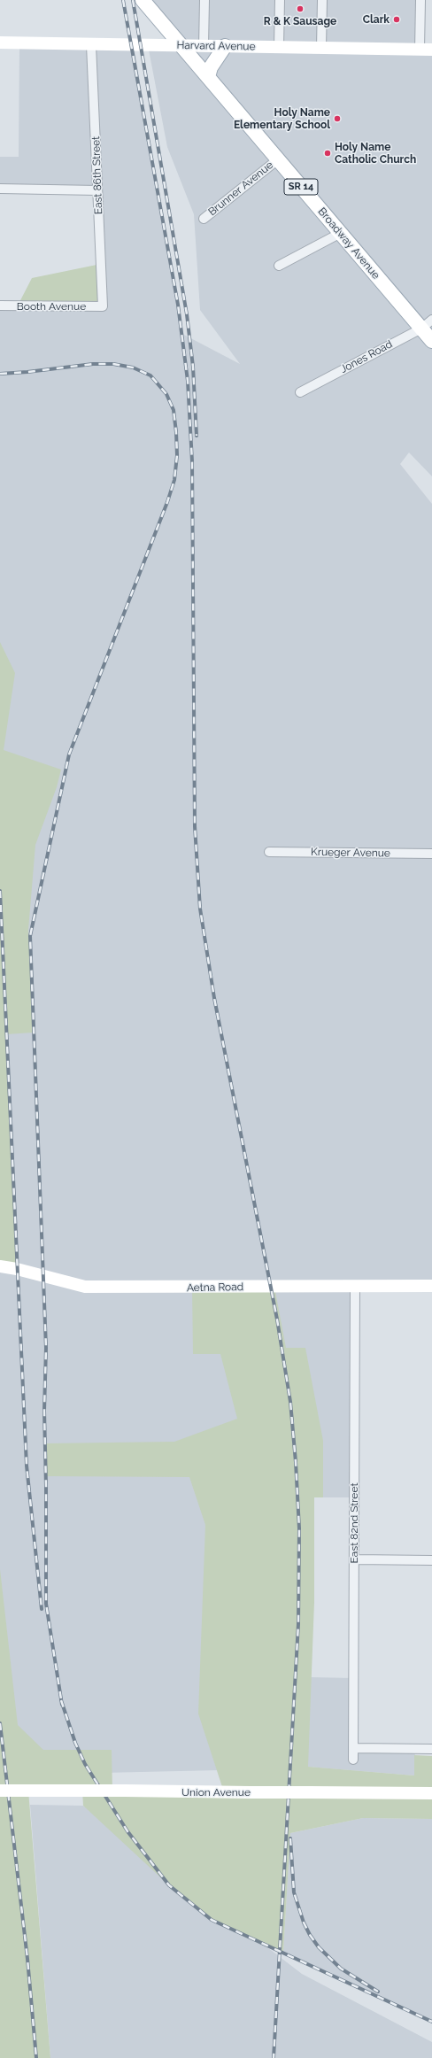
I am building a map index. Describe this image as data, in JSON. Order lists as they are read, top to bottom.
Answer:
{
  "streets": {
    "main road": [
      "Harvard Avenue",
      "SR 14",
      "Broadway Avenue",
      "Aetna Road",
      "Union Avenue"
    ],
    "street": [
      "East 86th Street",
      "Brunner Avenue",
      "Booth Avenue",
      "Jones Road",
      "Krueger Avenue",
      "East 82nd Street"
    ]
  },
  "crossings": [
    ["Harvard Avenue", "East 86th Street"],
    ["Harvard Avenue", "Broadway Avenue"],
    ["East 86th Street", "Booth Avenue"],
    ["Brunner Avenue", "Broadway Avenue"],
    ["Broadway Avenue", "Jones Road"],
    ["Aetna Road", "East 82nd Street"]
  ],
  "places": [
    "R & K Sausage",
    "Clark",
    "Holy Name Elementary School",
    "Holy Name Catholic Church"
  ]
}
